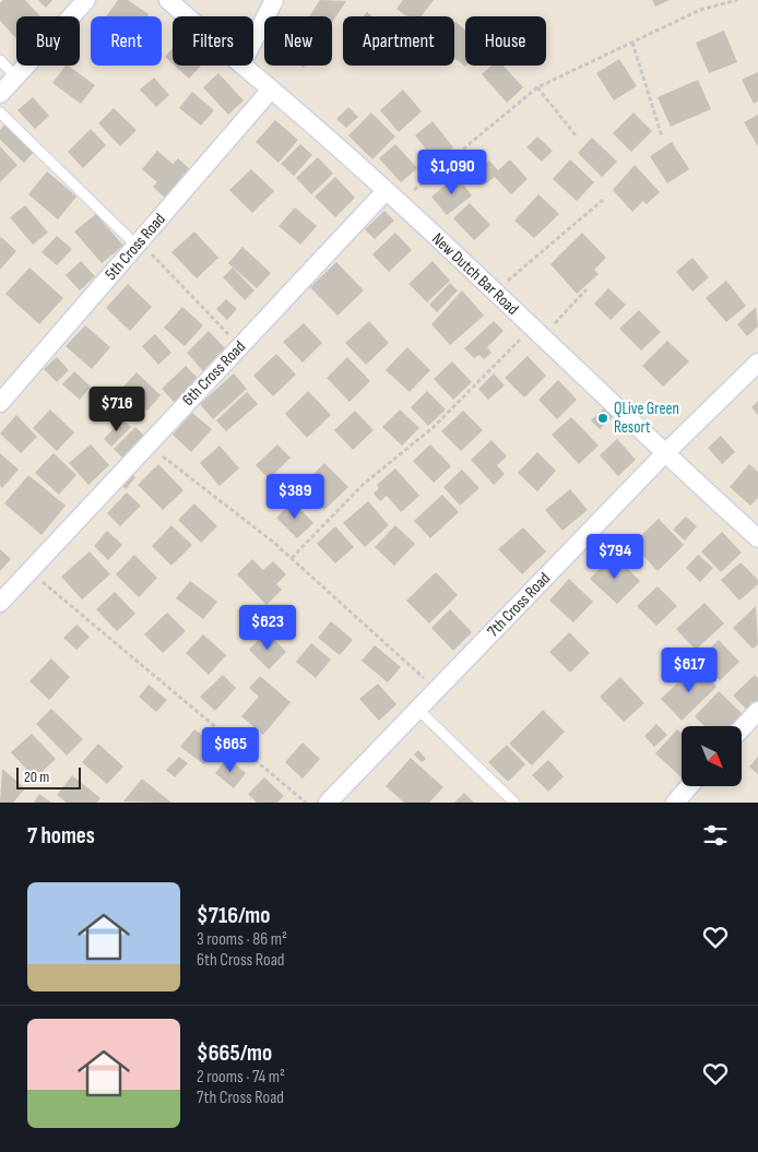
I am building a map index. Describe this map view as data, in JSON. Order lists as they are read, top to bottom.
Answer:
{
  "streets": {
    "street": [
      "5th Cross Road",
      "New Dutch Bar Road",
      "6th Cross Road",
      "7th Cross Road"
    ]
  },
  "crossings": [
    ["5th Cross Road", "New Dutch Bar Road"],
    ["New Dutch Bar Road", "6th Cross Road"],
    ["New Dutch Bar Road", "7th Cross Road"]
  ],
  "places": ["QLive Green Resort"],
  "scale_bar": "20 m",
  "north": "bottom right",
  "page": {
    "chip": [
      "Buy",
      "Rent",
      "Filters",
      "New",
      "Apartment",
      "House"
    ],
    "price": [
      "$1,090",
      "$716",
      "$389",
      "$794",
      "$623",
      "$617",
      "$665"
    ],
    "scale": "20 m",
    "heading": "7 homes",
    "list": [
      {
        "name": "$716/mo",
        "note": "3 rooms · 86 m² · 6th Cross Road"
      },
      {
        "name": "$665/mo",
        "note": "2 rooms · 74 m² · 7th Cross Road"
      }
    ]
  }
}
